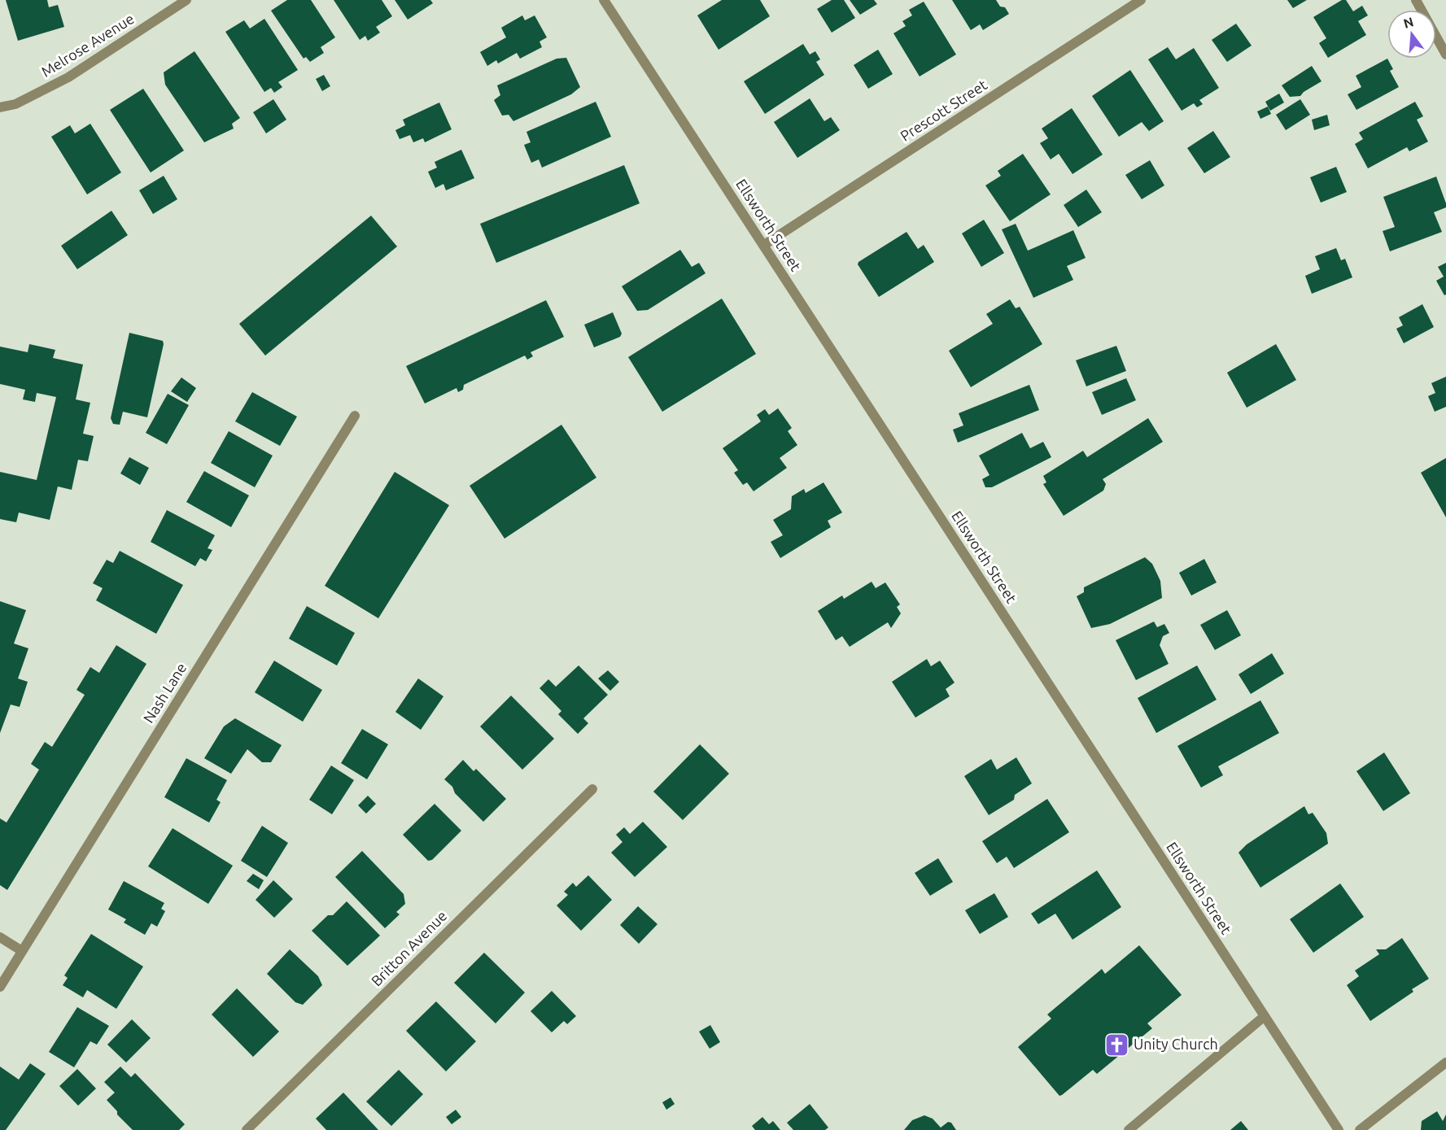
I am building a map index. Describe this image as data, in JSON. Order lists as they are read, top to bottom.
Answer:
{
  "streets": {
    "street": [
      "Melrose Avenue",
      "Prescott Street",
      "Ellsworth Street",
      "Nash Lane",
      "Britton Avenue"
    ]
  },
  "crossings": [
    ["Prescott Street", "Ellsworth Street"]
  ],
  "places": {
    "church": ["Unity Church"]
  },
  "north": "top"
}
